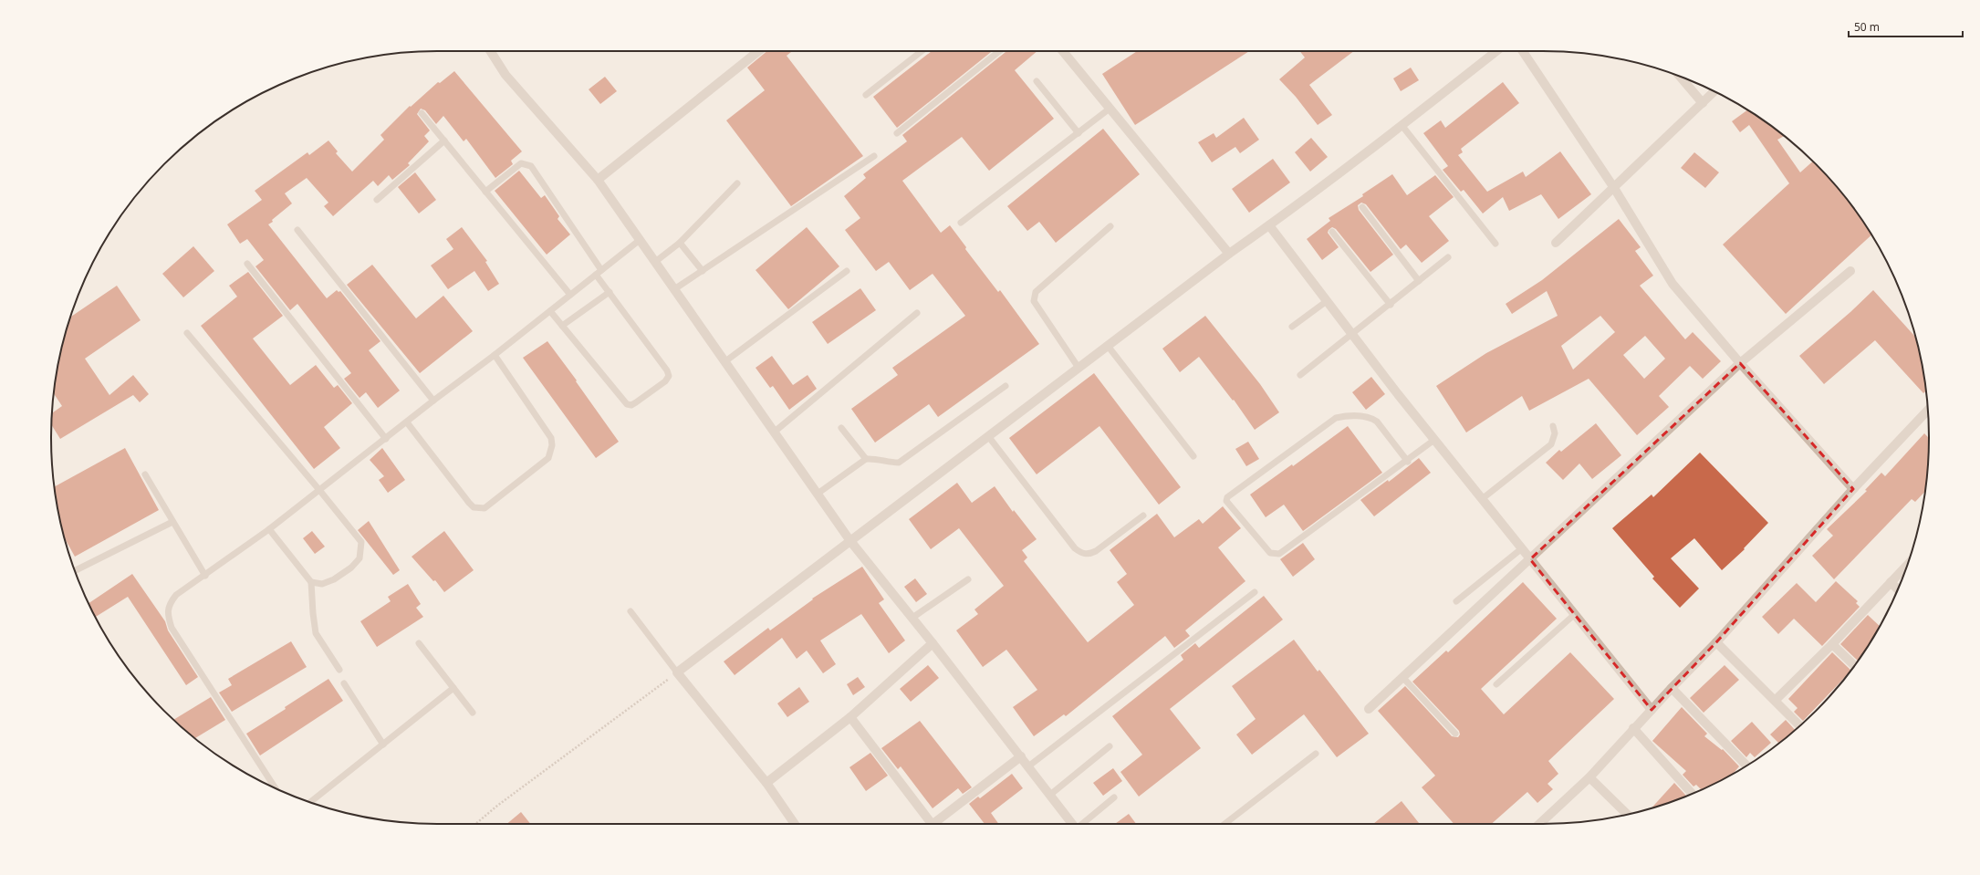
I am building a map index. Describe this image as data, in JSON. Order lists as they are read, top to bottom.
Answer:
{
  "scale_bar": "50 m"
}
